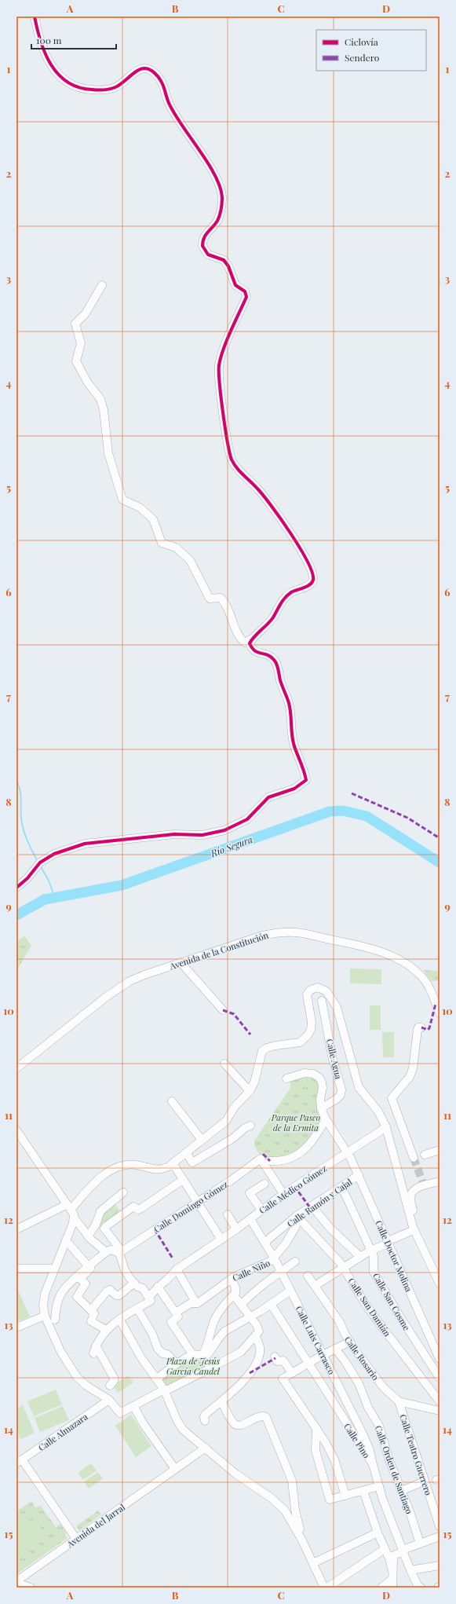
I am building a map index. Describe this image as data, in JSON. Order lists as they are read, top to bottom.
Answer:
{
  "streets": {
    "street": [
      "Avenida de la Constitución",
      "Calle Agua",
      "Calle Médico Gómez",
      "Calle Ramón y Cajal",
      "Calle Domingo Gómez",
      "Calle Doctor Molina",
      "Calle Niño",
      "Calle San Cosme",
      "Calle San Damián",
      "Calle Luis Carrasco",
      "Calle Rosario",
      "Calle Almazara",
      "Calle Pino",
      "Calle Teatro Guerrero",
      "Calle Orden de Santiago",
      "Avenida del Jarral"
    ]
  },
  "crossings": [
    ["Calle Agua", "Calle Doctor Molina"],
    ["Calle Médico Gómez", "Calle Domingo Gómez"],
    ["Calle Médico Gómez", "Calle Doctor Molina"],
    ["Calle Médico Gómez", "Calle Luis Carrasco"],
    ["Calle Ramón y Cajal", "Calle Doctor Molina"],
    ["Calle Ramón y Cajal", "Calle Niño"],
    ["Calle Ramón y Cajal", "Calle San Cosme"],
    ["Calle Ramón y Cajal", "Calle San Damián"],
    ["Calle Ramón y Cajal", "Calle Luis Carrasco"],
    ["Calle Niño", "Calle San Damián"],
    ["Calle Niño", "Calle Luis Carrasco"],
    ["Calle Luis Carrasco", "Calle Pino"],
    ["Calle Rosario", "Calle Teatro Guerrero"]
  ],
  "water": ["Río Segura"],
  "parks": ["Parque Paseo de la Ermita", "Plaza de Jesús García Candel"],
  "legend": ["Ciclovía", "Sendero"],
  "scale_bar": "100 m",
  "grid": {
    "columns": [
      "A",
      "B",
      "C",
      "D"
    ],
    "rows": [
      "1",
      "2",
      "3",
      "4",
      "5",
      "6",
      "7",
      "8",
      "9",
      "10",
      "11",
      "12",
      "13",
      "14",
      "15"
    ]
  }
}
